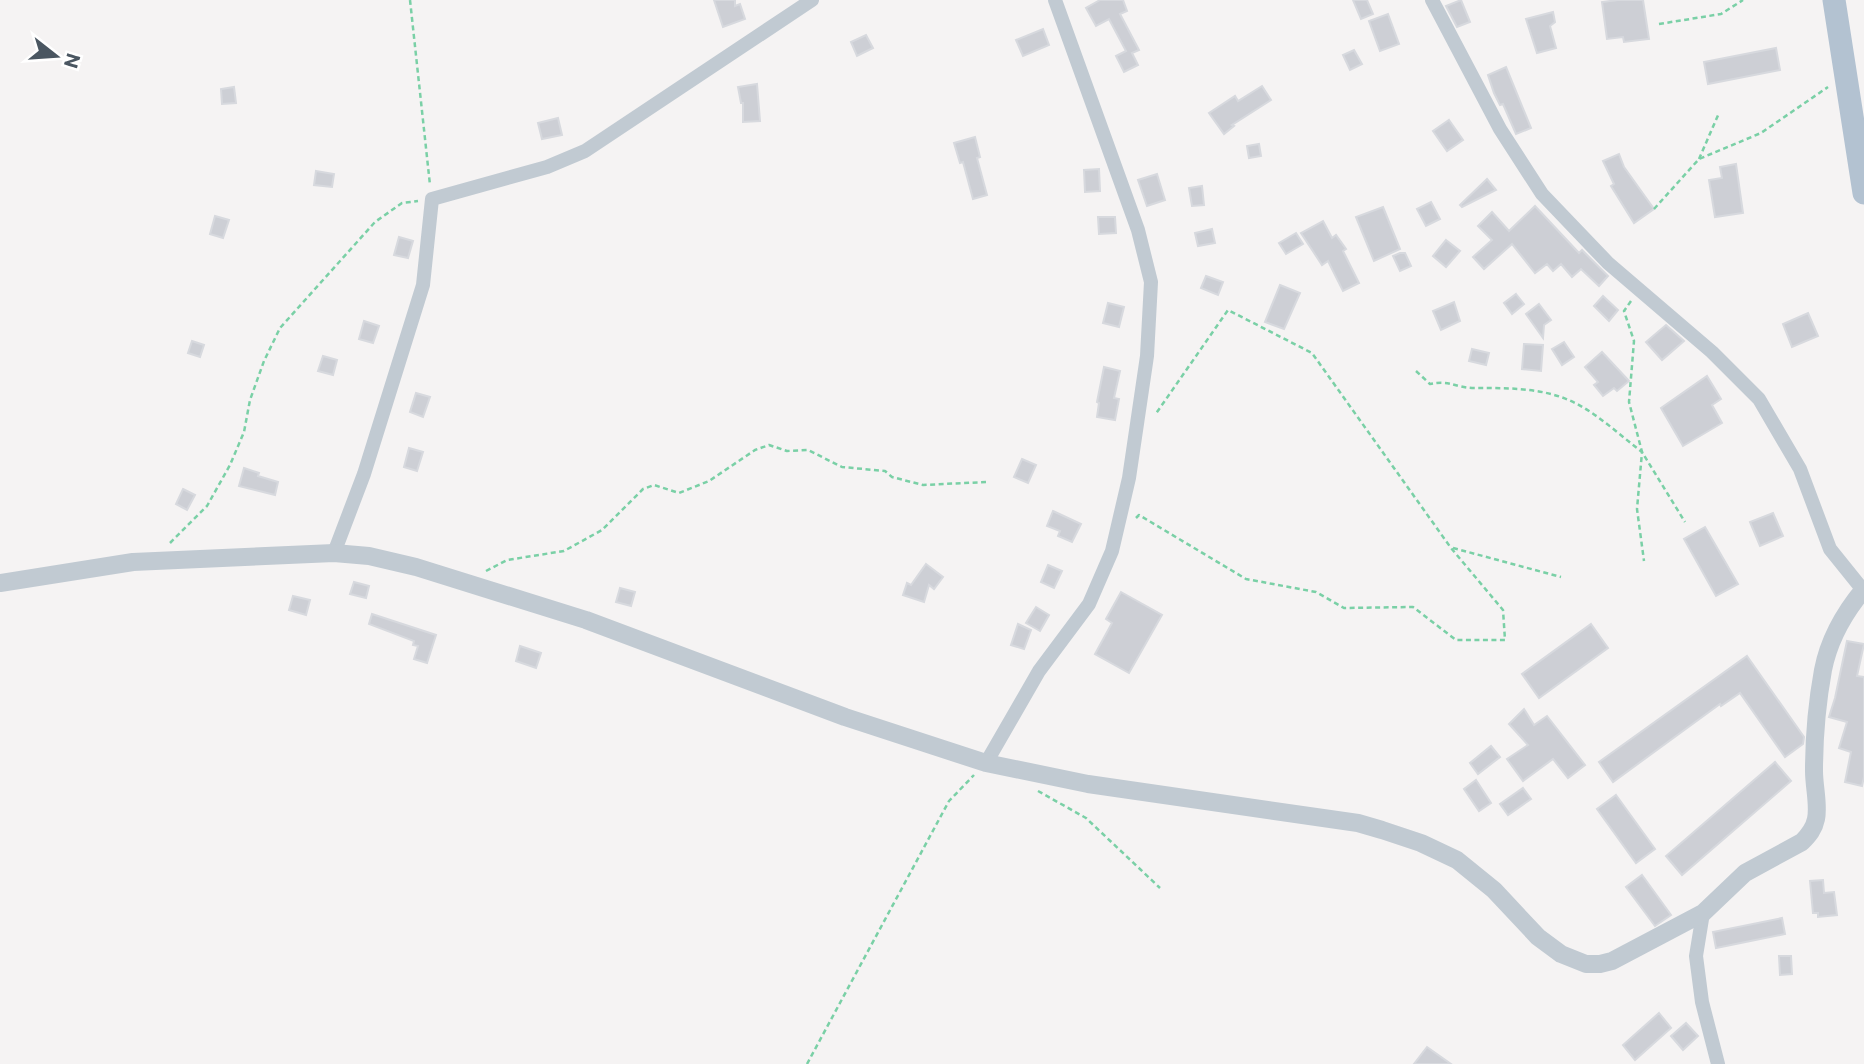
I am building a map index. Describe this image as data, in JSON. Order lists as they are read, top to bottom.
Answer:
{
  "north": "right"
}
